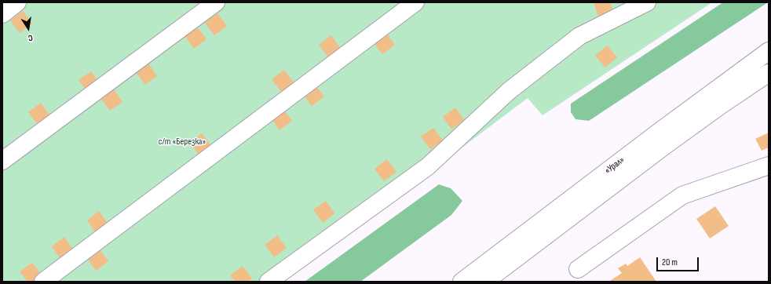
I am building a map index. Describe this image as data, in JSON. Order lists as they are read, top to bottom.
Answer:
{
  "streets": {
    "main road": ["«Урал»"]
  },
  "parks": ["с/т «Березка»"],
  "scale_bar": "20 m",
  "north": "bottom"
}
